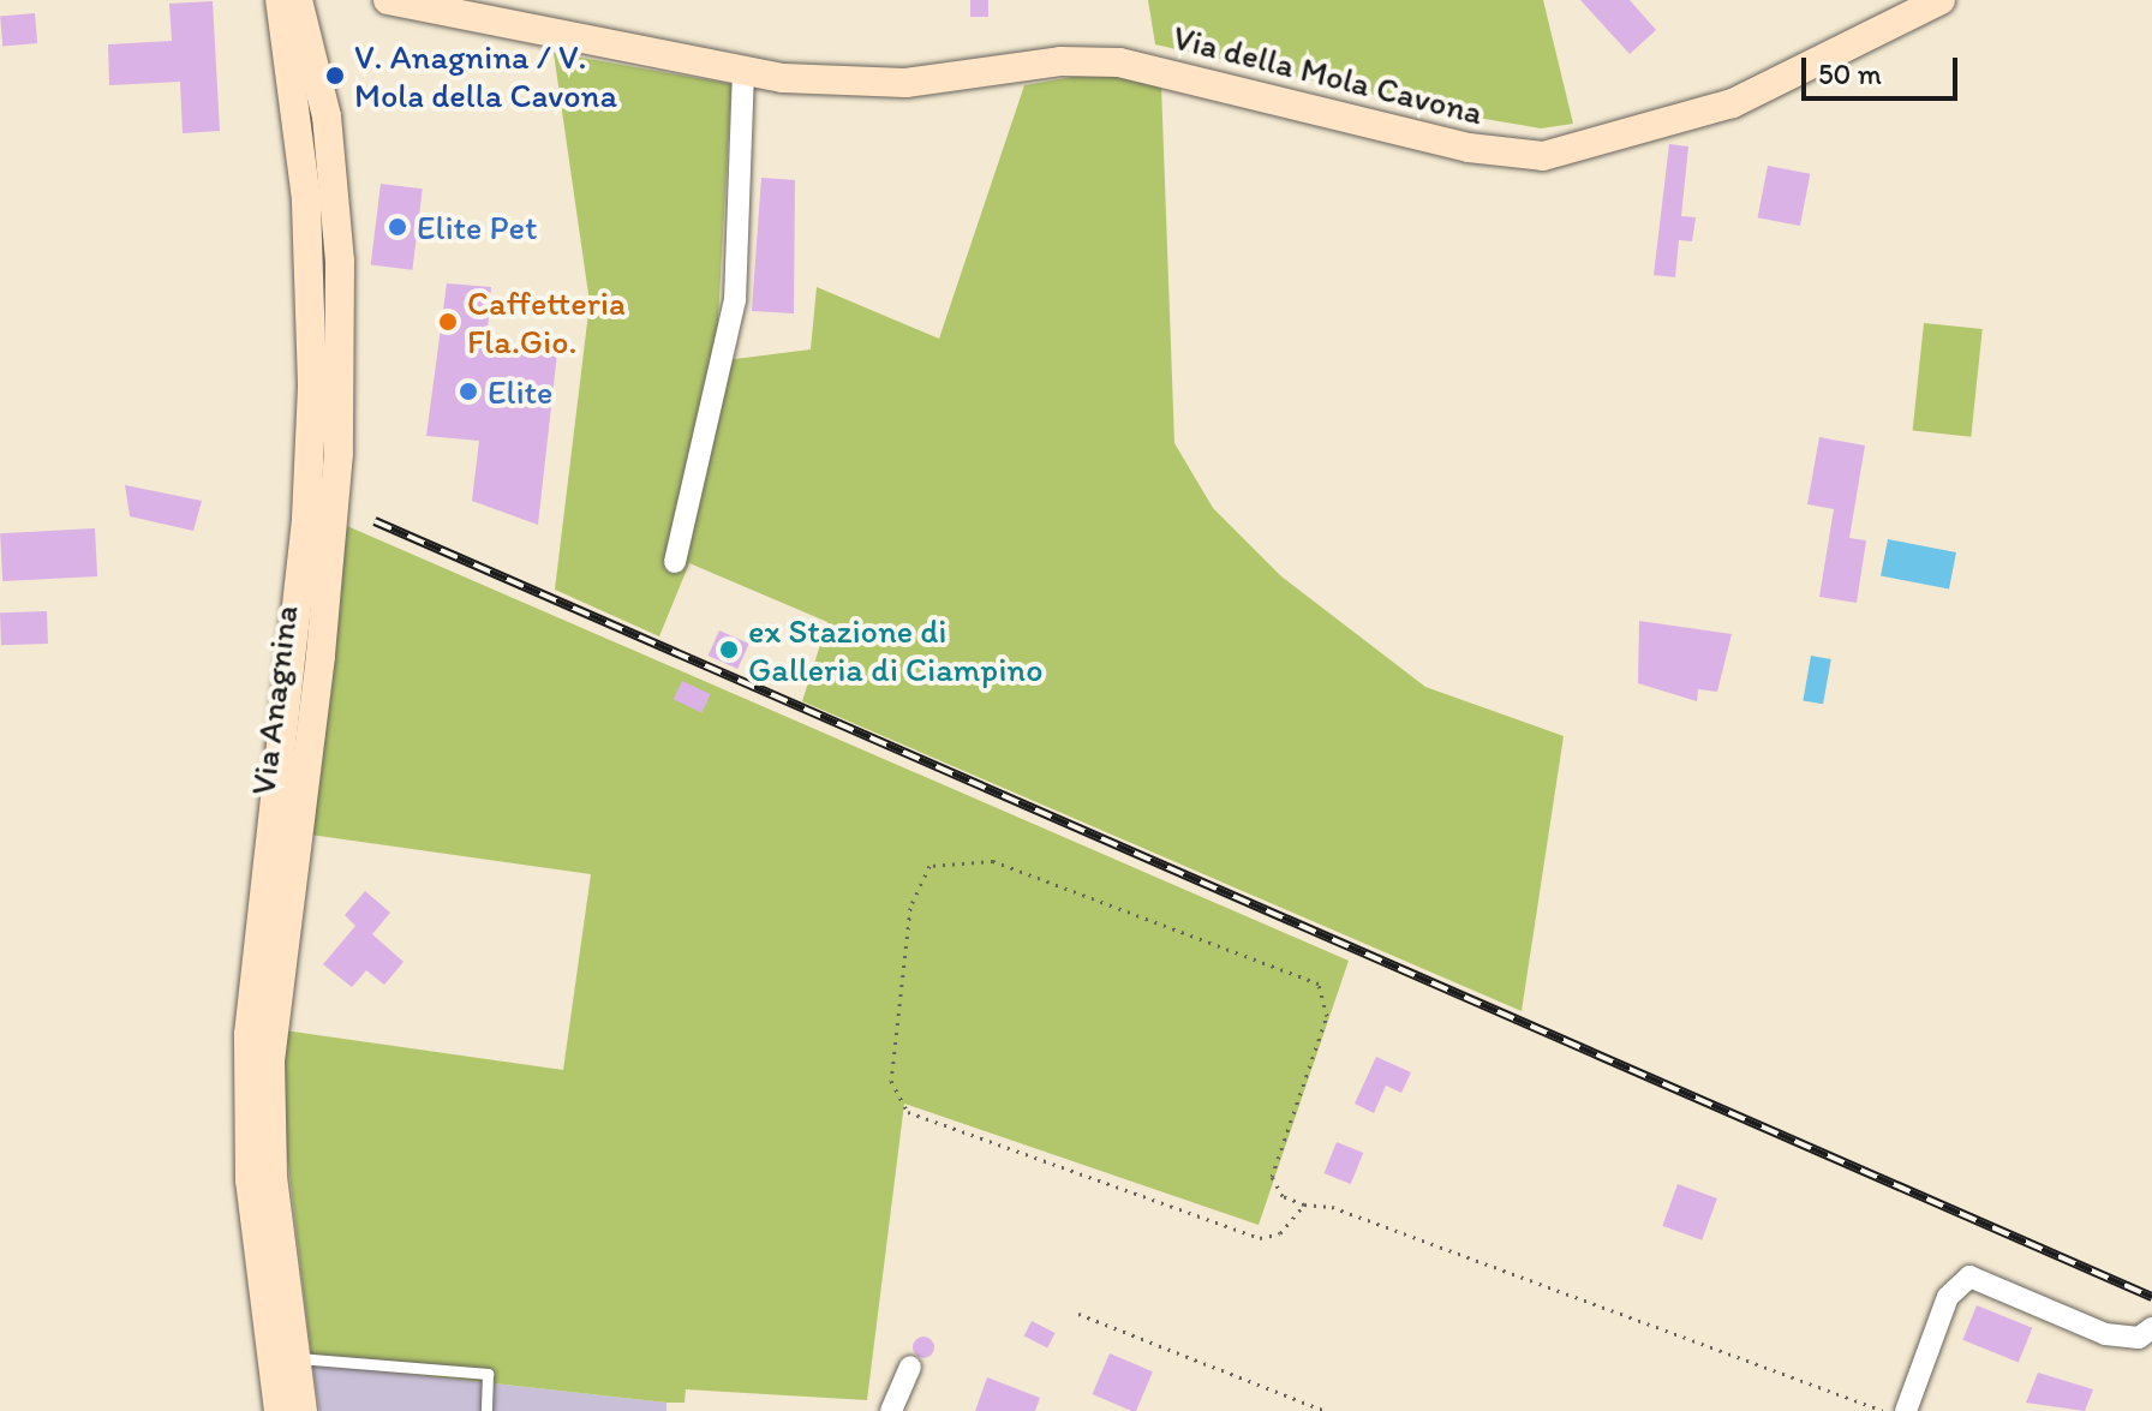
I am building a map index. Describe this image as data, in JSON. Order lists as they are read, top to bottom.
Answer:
{
  "streets": {
    "main road": ["Via della Mola Cavona", "Via Anagnina"]
  },
  "places": [
    "V. Anagnina / V. Mola della Cavona",
    "Elite Pet",
    "Caffetteria Fla.Gio.",
    "Elite",
    "ex Stazione di Galleria di Ciampino"
  ],
  "scale_bar": "50 m"
}
